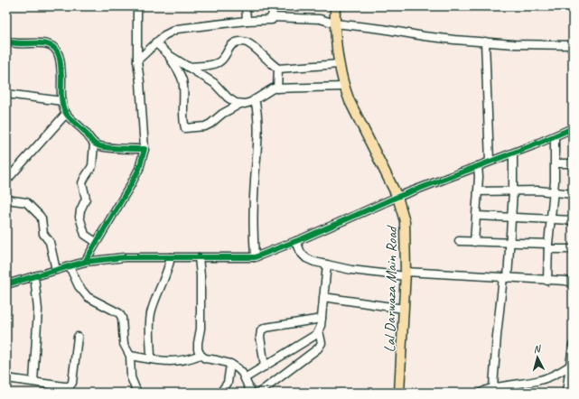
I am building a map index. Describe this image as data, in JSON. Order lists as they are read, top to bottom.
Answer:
{
  "streets": {
    "main road": ["Lal Darwaza Main Road"]
  },
  "north": "top"
}
